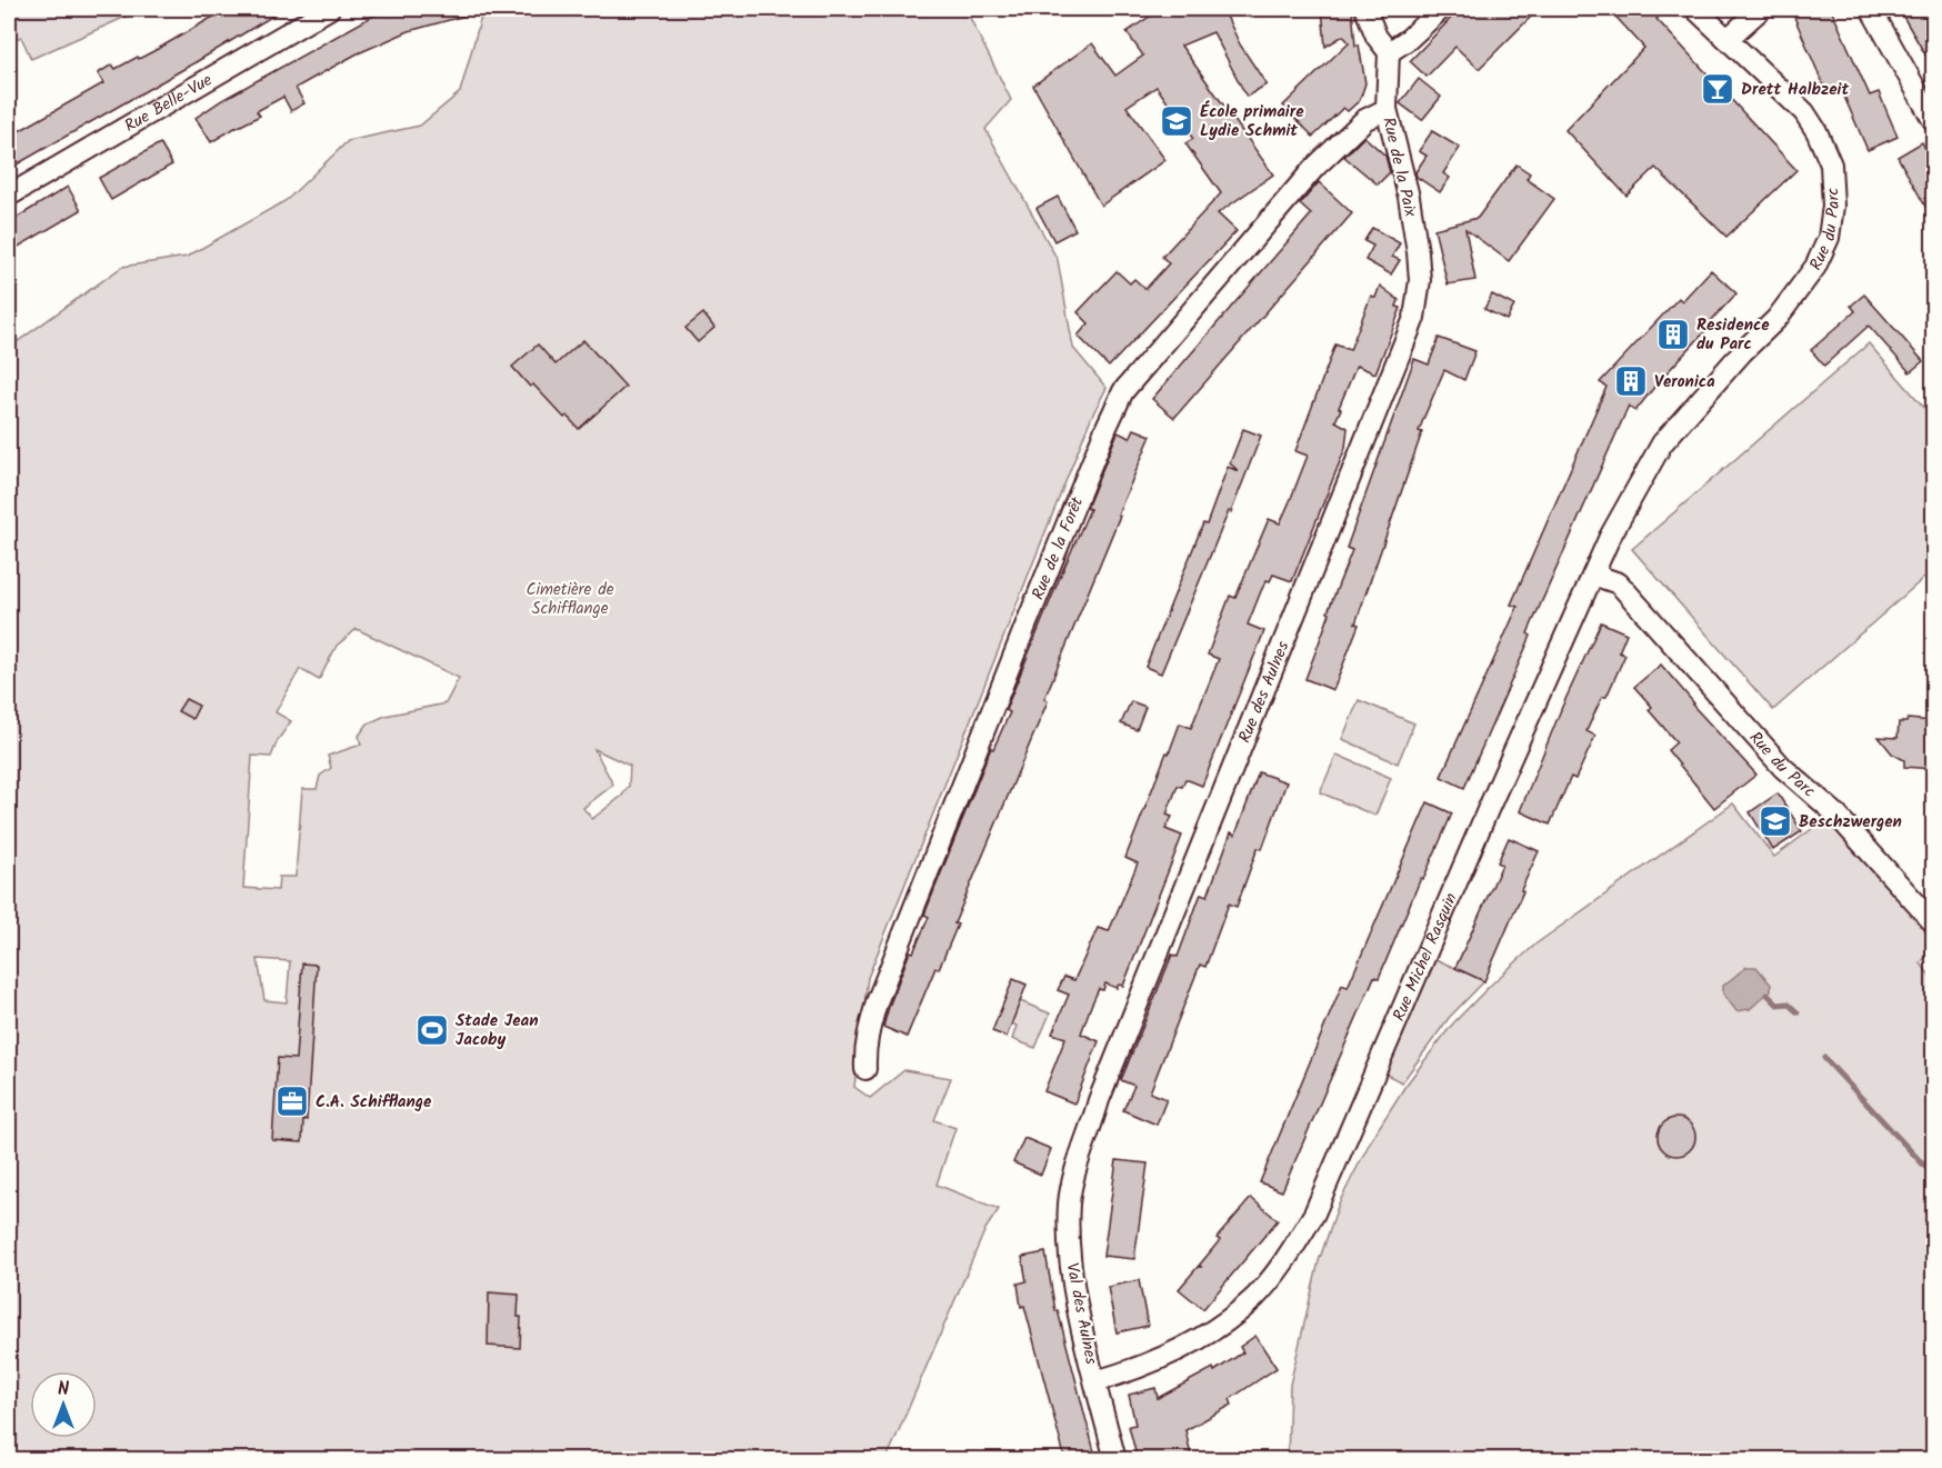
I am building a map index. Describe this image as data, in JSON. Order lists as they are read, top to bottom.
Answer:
{
  "streets": {
    "street": [
      "Rue Belle-Vue",
      "Rue de la Paix",
      "Rue du Parc",
      "Rue de la Forêt",
      "Rue des Aulnes",
      "Rue Michel Rasquin",
      "Val des Aulnes"
    ]
  },
  "crossings": [
    ["Rue de la Paix", "Rue de la Forêt"],
    ["Rue de la Paix", "Rue des Aulnes"],
    ["Rue du Parc", "Rue Michel Rasquin"],
    ["Rue des Aulnes", "Val des Aulnes"],
    ["Rue Michel Rasquin", "Val des Aulnes"]
  ],
  "parks": ["Cimetière de Schifflange"],
  "places": {
    "bar": ["Drett Halbzeit"],
    "school or university": ["École primaire Lydie Schmit", "Beschzwergen"],
    "building": ["Residence du Parc", "Veronica"],
    "sports": ["Stade Jean Jacoby"],
    "office": ["C.A. Schifflange"]
  },
  "north": "top"
}
